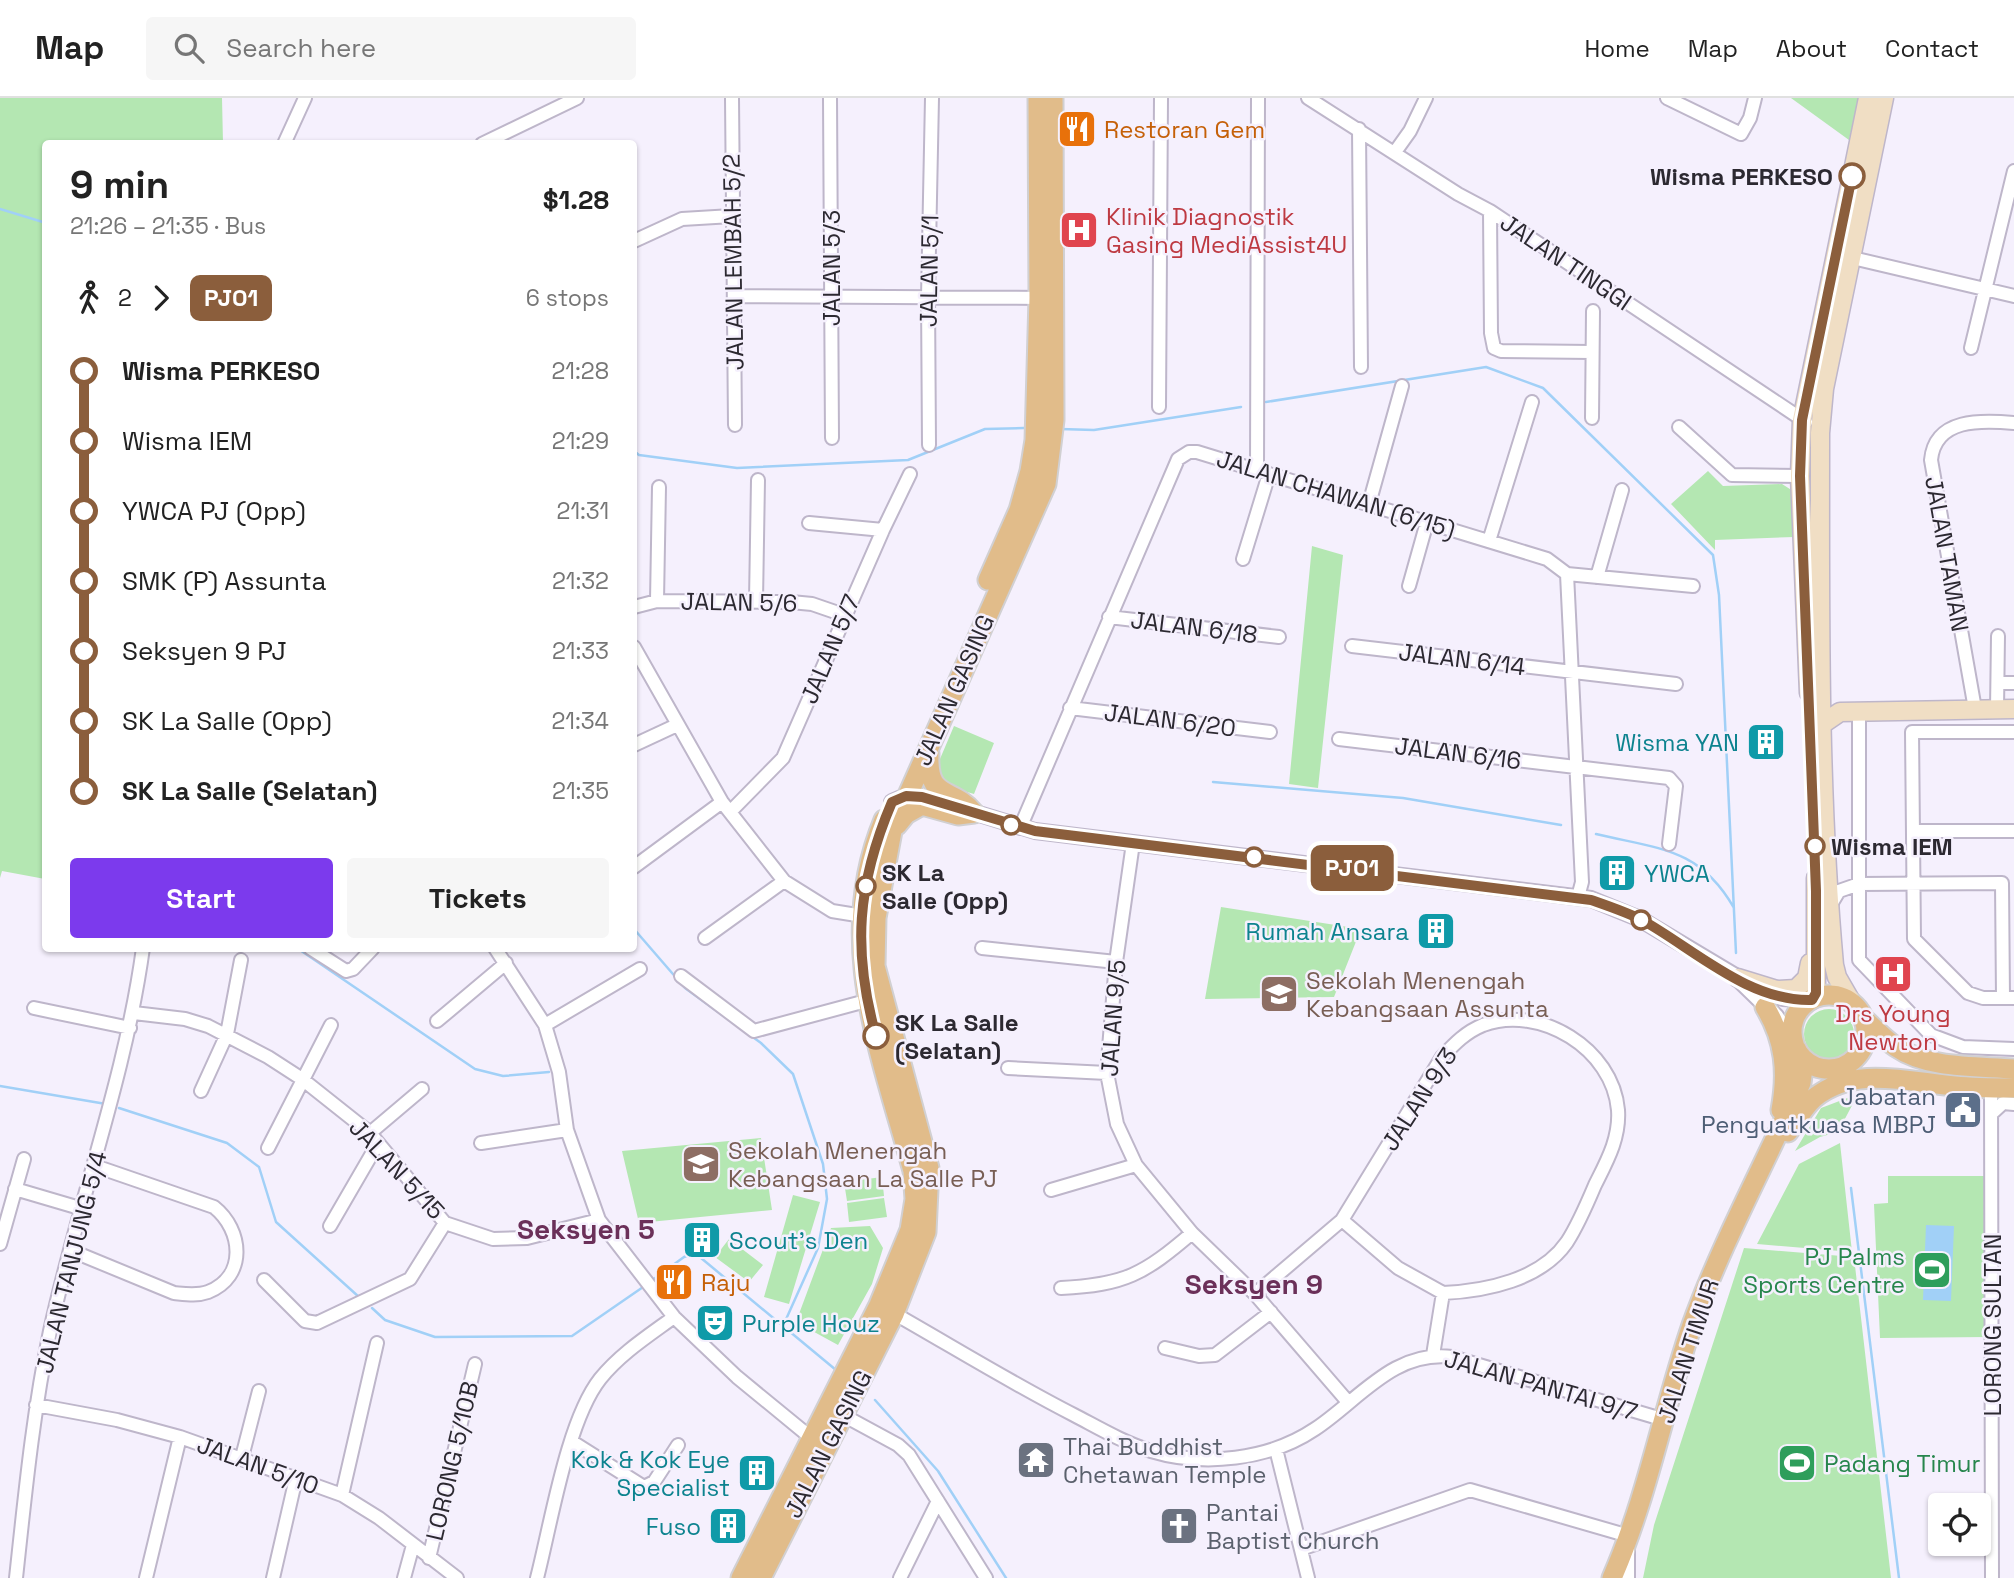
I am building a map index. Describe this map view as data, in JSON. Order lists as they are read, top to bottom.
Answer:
{
  "streets": {
    "main road": ["JALAN GASING", "JALAN TIMUR"],
    "street": [
      "JALAN LEMBAH 5/2",
      "JALAN TINGGI",
      "JALAN 5/3",
      "JALAN 5/1",
      "JALAN CHAWAN (6/15)",
      "JALAN TAMAN",
      "JALAN 5/6",
      "JALAN 6/18",
      "JALAN 5/7",
      "JALAN 6/14",
      "JALAN 6/20",
      "JALAN 6/16",
      "JALAN 9/5",
      "JALAN 9/3",
      "JALAN 5/15",
      "JALAN TANJUNG 5/4",
      "LORONG SULTAN",
      "JALAN PANTAI 9/7",
      "LORONG 5/10B",
      "JALAN 5/10"
    ]
  },
  "crossings": [
    ["JALAN CHAWAN (6/15)", "JALAN 6/18"],
    ["JALAN CHAWAN (6/15)", "JALAN 6/20"],
    ["JALAN 5/6", "JALAN 5/7"],
    ["JALAN GASING", "JALAN PANTAI 9/7"],
    ["JALAN 9/5", "JALAN 9/3"],
    ["JALAN 9/5", "JALAN PANTAI 9/7"],
    ["JALAN 5/15", "JALAN TANJUNG 5/4"],
    ["JALAN TANJUNG 5/4", "JALAN 5/10"],
    ["LORONG SULTAN", "JALAN TIMUR"],
    ["JALAN TIMUR", "JALAN PANTAI 9/7"],
    ["LORONG 5/10B", "JALAN 5/10"]
  ],
  "districts": ["Seksyen 5", "Seksyen 9"],
  "places": {
    "restaurant": ["Restoran Gem", "Raju"],
    "other": [
      "Wisma PERKESO",
      "Wisma IEM",
      "SK La Salle (Opp)",
      "SK La Salle (Selatan)"
    ],
    "hospital": ["Klinik Diagnostik Gasing MediAssist4U", "Drs Young Newton"],
    "building": [
      "Wisma YAN",
      "YWCA",
      "Rumah Ansara",
      "Scout's Den",
      "Kok & Kok Eye Specialist",
      "Fuso"
    ],
    "school or university": ["Sekolah Menengah Kebangsaan Assunta", "Sekolah Menengah Kebangsaan La Salle PJ"],
    "public building": ["Jabatan Penguatkuasa MBPJ"],
    "sports": ["PJ Palms Sports Centre", "Padang Timur"],
    "theatre": ["Purple Houz"],
    "temple": ["Thai Buddhist Chetawan Temple"],
    "church": ["Pantai Baptist Church"]
  },
  "lines": ["bus line PJ01"],
  "page": {
    "header": "Map",
    "search": "Search here",
    "nav": [
      "Home",
      "Map",
      "About",
      "Contact"
    ],
    "on_map": "PJ01",
    "heading": ["9 min", "21:26 – 21:35 · Bus", "$1.28"],
    "legs": ["2", "PJ01", "6 stops"],
    "list": [
      {
        "name": "Wisma PERKESO",
        "value": "21:28"
      },
      {
        "name": "Wisma IEM",
        "value": "21:29"
      },
      {
        "name": "YWCA PJ (Opp)",
        "value": "21:31"
      },
      {
        "name": "SMK (P) Assunta",
        "value": "21:32"
      },
      {
        "name": "Seksyen 9 PJ",
        "value": "21:33"
      },
      {
        "name": "SK La Salle (Opp)",
        "value": "21:34"
      },
      {
        "name": "SK La Salle (Selatan)",
        "value": "21:35"
      }
    ],
    "buttons": ["Start", "Tickets"]
  }
}
